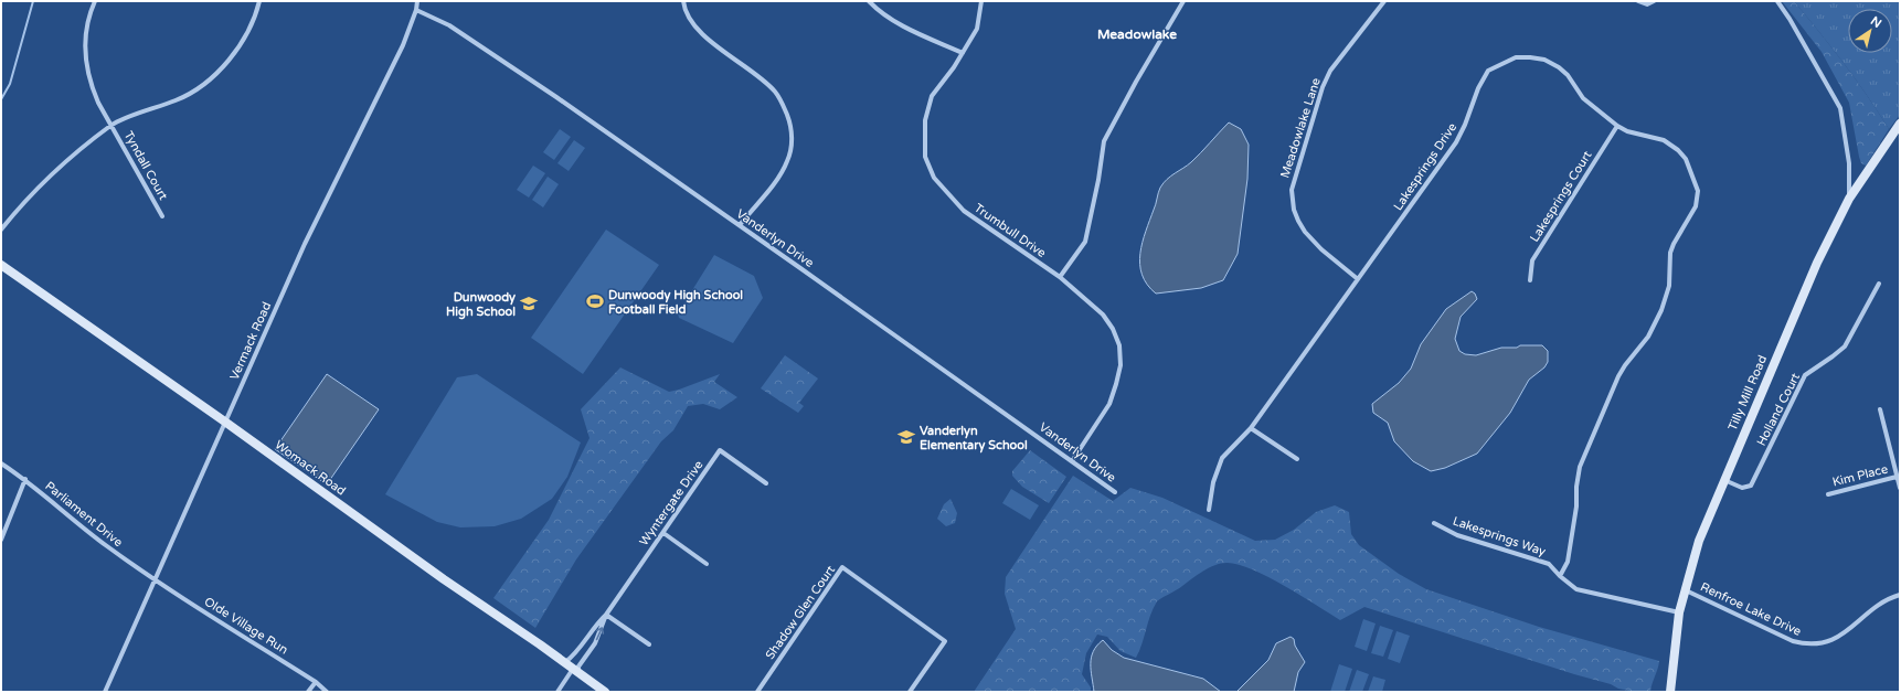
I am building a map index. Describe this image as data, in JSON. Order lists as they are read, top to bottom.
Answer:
{
  "streets": {
    "street": [
      "Meadowlake Lane",
      "Tyndall Court",
      "Lakesprings Drive",
      "Lakesprings Court",
      "Trumbull Drive",
      "Vanderlyn Drive",
      "Vermack Road",
      "Tilly Mill Road",
      "Holland Court",
      "Womack Road",
      "Kim Place",
      "Wyntergate Drive",
      "Parliament Drive",
      "Lakesprings Way",
      "Renfroe Lake Drive",
      "Shadow Glen Court",
      "Olde Village Run"
    ]
  },
  "crossings": [
    ["Meadowlake Lane", "Lakesprings Drive"],
    ["Lakesprings Drive", "Lakesprings Court"],
    ["Lakesprings Drive", "Lakesprings Way"],
    ["Trumbull Drive", "Vanderlyn Drive"],
    ["Vanderlyn Drive", "Vermack Road"],
    ["Vermack Road", "Womack Road"],
    ["Vermack Road", "Parliament Drive"],
    ["Vermack Road", "Olde Village Run"],
    ["Tilly Mill Road", "Holland Court"],
    ["Tilly Mill Road", "Lakesprings Way"],
    ["Tilly Mill Road", "Renfroe Lake Drive"],
    ["Womack Road", "Wyntergate Drive"],
    ["Parliament Drive", "Olde Village Run"]
  ],
  "districts": ["Meadowlake"],
  "places": {
    "sports": ["Dunwoody High School Football Field"],
    "school or university": ["Dunwoody High School", "Vanderlyn Elementary School"]
  },
  "north": "top right"
}
